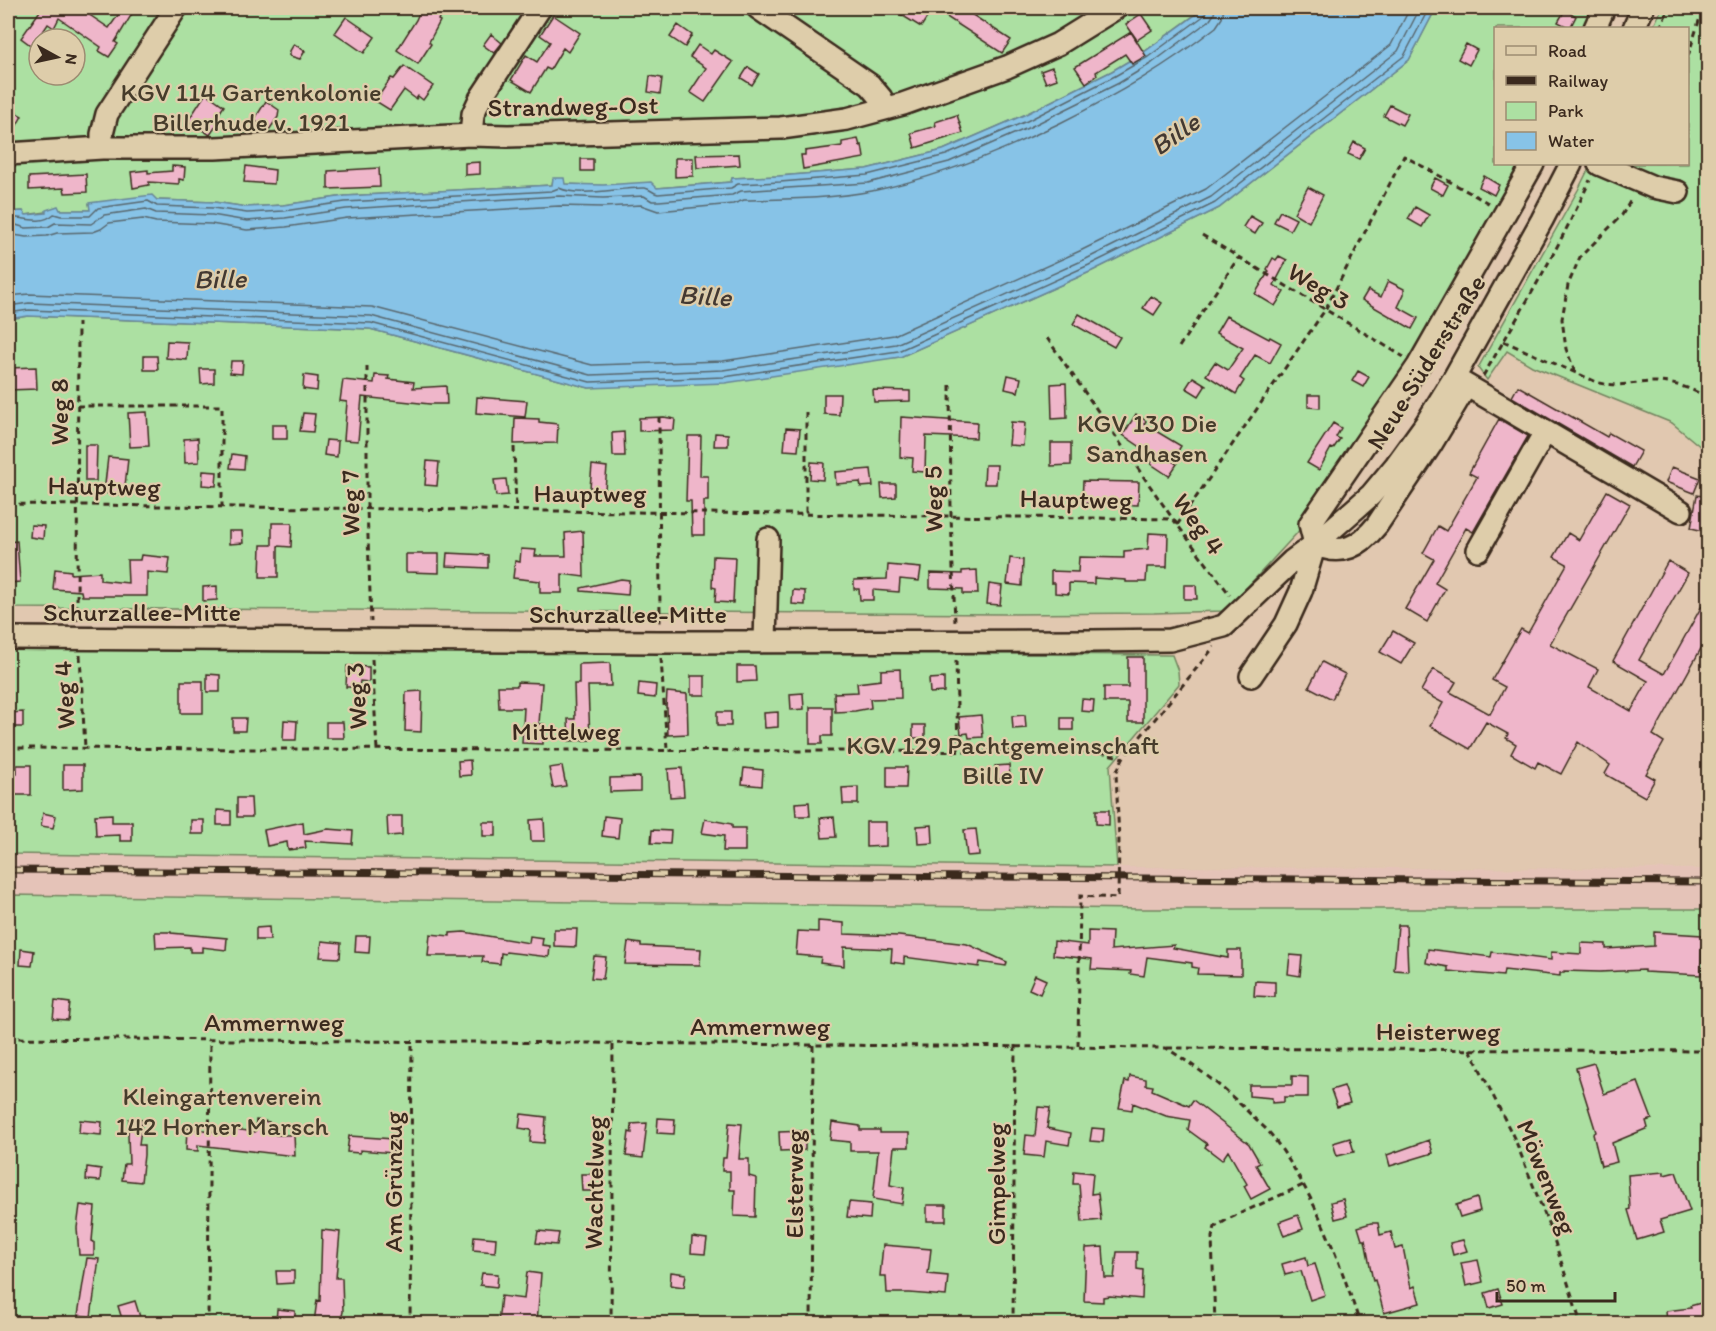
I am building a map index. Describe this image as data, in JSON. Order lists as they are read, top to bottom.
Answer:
{
  "streets": {
    "street": ["Strandweg-Ost", "Neue Süderstraße", "Schurzallee-Mitte"],
    "path": [
      "Weg 3",
      "Weg 8",
      "Hauptweg",
      "Weg 5",
      "Weg 7",
      "Weg 4",
      "Mittelweg",
      "Ammernweg",
      "Heisterweg",
      "Möwenweg",
      "Am Grünzug",
      "Wachtelweg",
      "Elsterweg",
      "Gimpelweg"
    ]
  },
  "crossings": [
    ["Weg 3", "Weg 7"],
    ["Weg 3", "Schurzallee-Mitte"],
    ["Weg 3", "Mittelweg"],
    ["Neue Süderstraße", "Weg 4"],
    ["Neue Süderstraße", "Schurzallee-Mitte"],
    ["Weg 8", "Hauptweg"],
    ["Hauptweg", "Weg 5"],
    ["Hauptweg", "Weg 7"],
    ["Hauptweg", "Weg 4"],
    ["Weg 7", "Schurzallee-Mitte"],
    ["Weg 4", "Schurzallee-Mitte"],
    ["Weg 4", "Mittelweg"],
    ["Ammernweg", "Heisterweg"],
    ["Ammernweg", "Am Grünzug"],
    ["Ammernweg", "Wachtelweg"],
    ["Ammernweg", "Elsterweg"],
    ["Ammernweg", "Gimpelweg"],
    ["Heisterweg", "Möwenweg"]
  ],
  "water": ["Bille"],
  "parks": [
    "KGV 114 Gartenkolonie Billerhude v. 1921",
    "KGV 130 Die Sandhasen",
    "KGV 129 Pachtgemeinschaft Bille IV",
    "Kleingartenverein 142 Horner Marsch"
  ],
  "legend": [
    "Road",
    "Railway",
    "Park",
    "Water"
  ],
  "scale_bar": "50 m",
  "north": "right"
}
